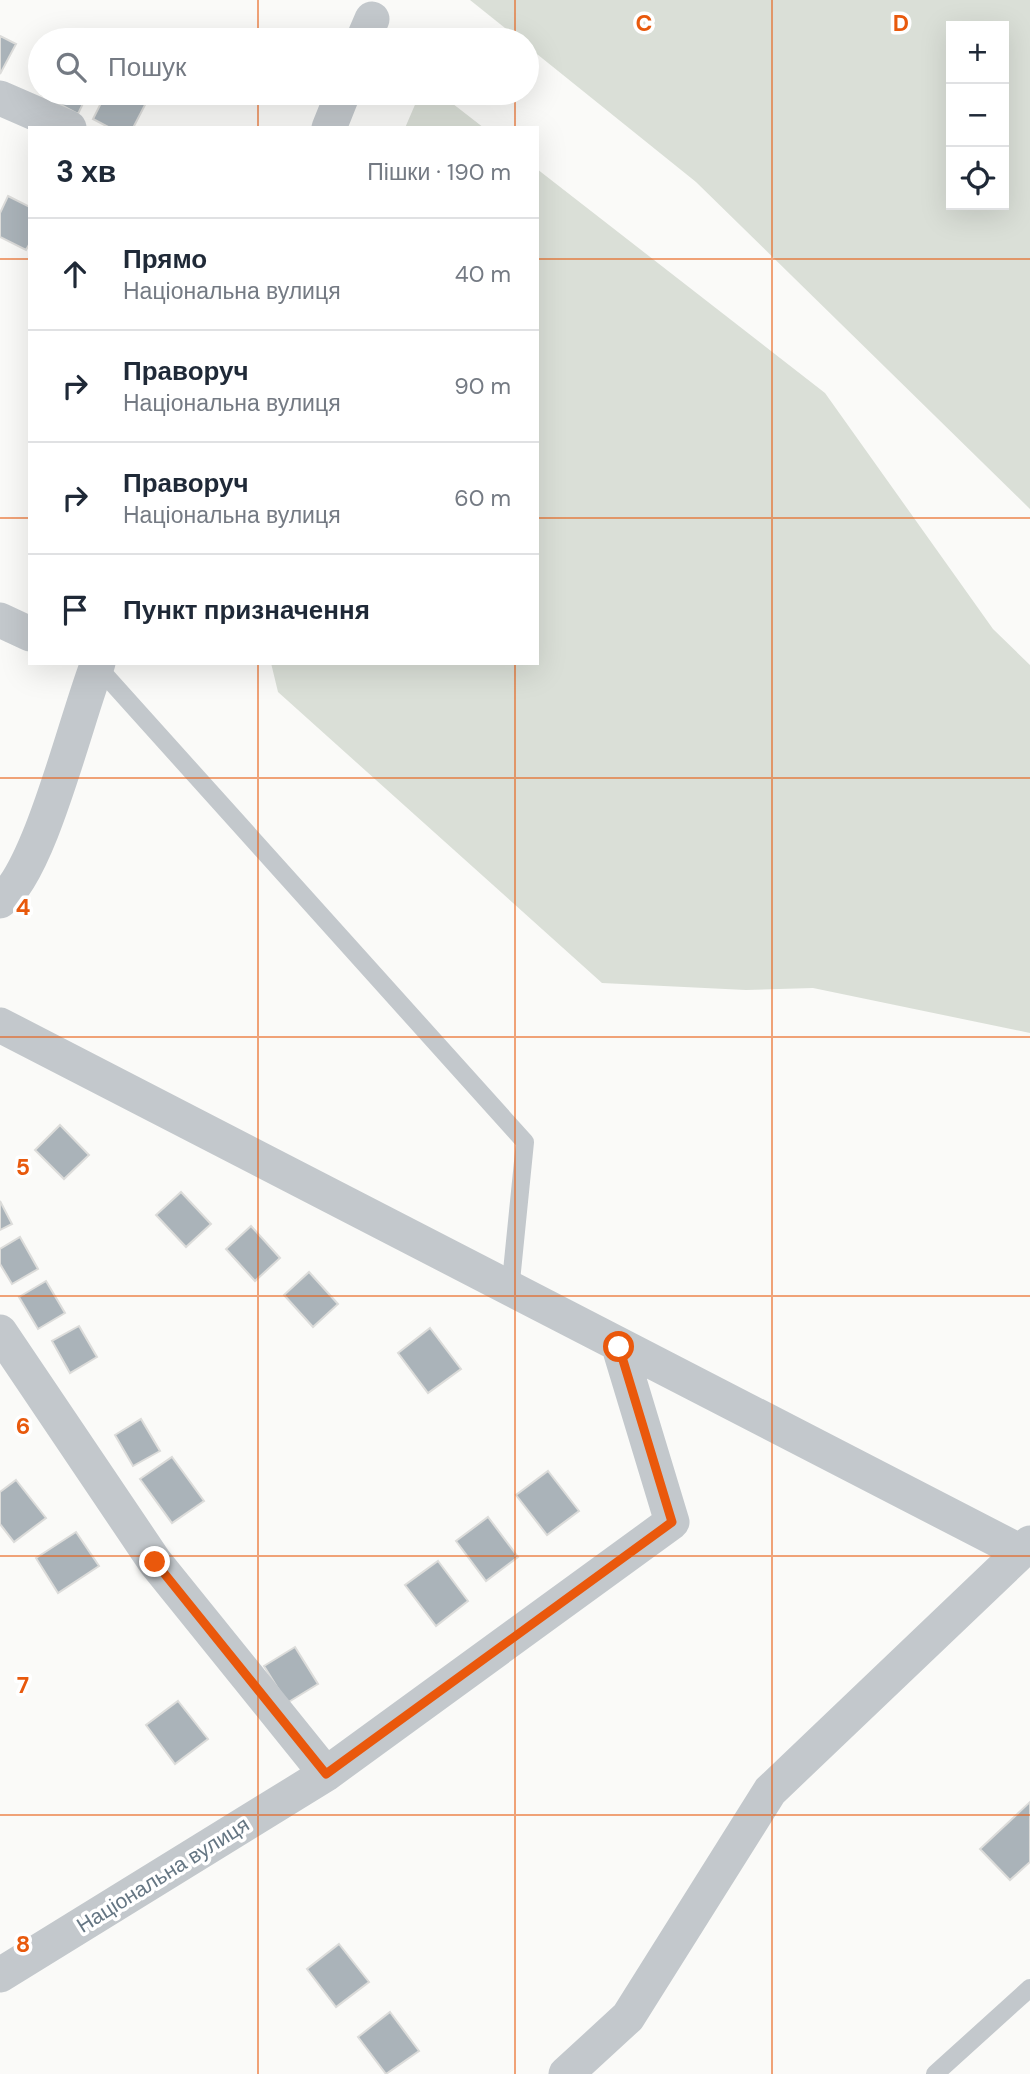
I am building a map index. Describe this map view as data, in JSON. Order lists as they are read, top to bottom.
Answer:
{
  "streets": {
    "street": ["Національна вулиця"]
  },
  "page": {
    "map_buttons": ["+", "−"],
    "search": "Пошук",
    "heading": ["3 хв", "Пішки · 190 m"],
    "list": [
      ["Прямо", "Національна вулиця", "40 m"],
      ["Праворуч", "Національна вулиця", "90 m"],
      ["Праворуч", "Національна вулиця", "60 m"],
      "Пункт призначення"
    ]
  },
  "grid": {
    "columns": ["C", "D"],
    "rows": [
      "4",
      "5",
      "6",
      "7",
      "8"
    ]
  }
}
